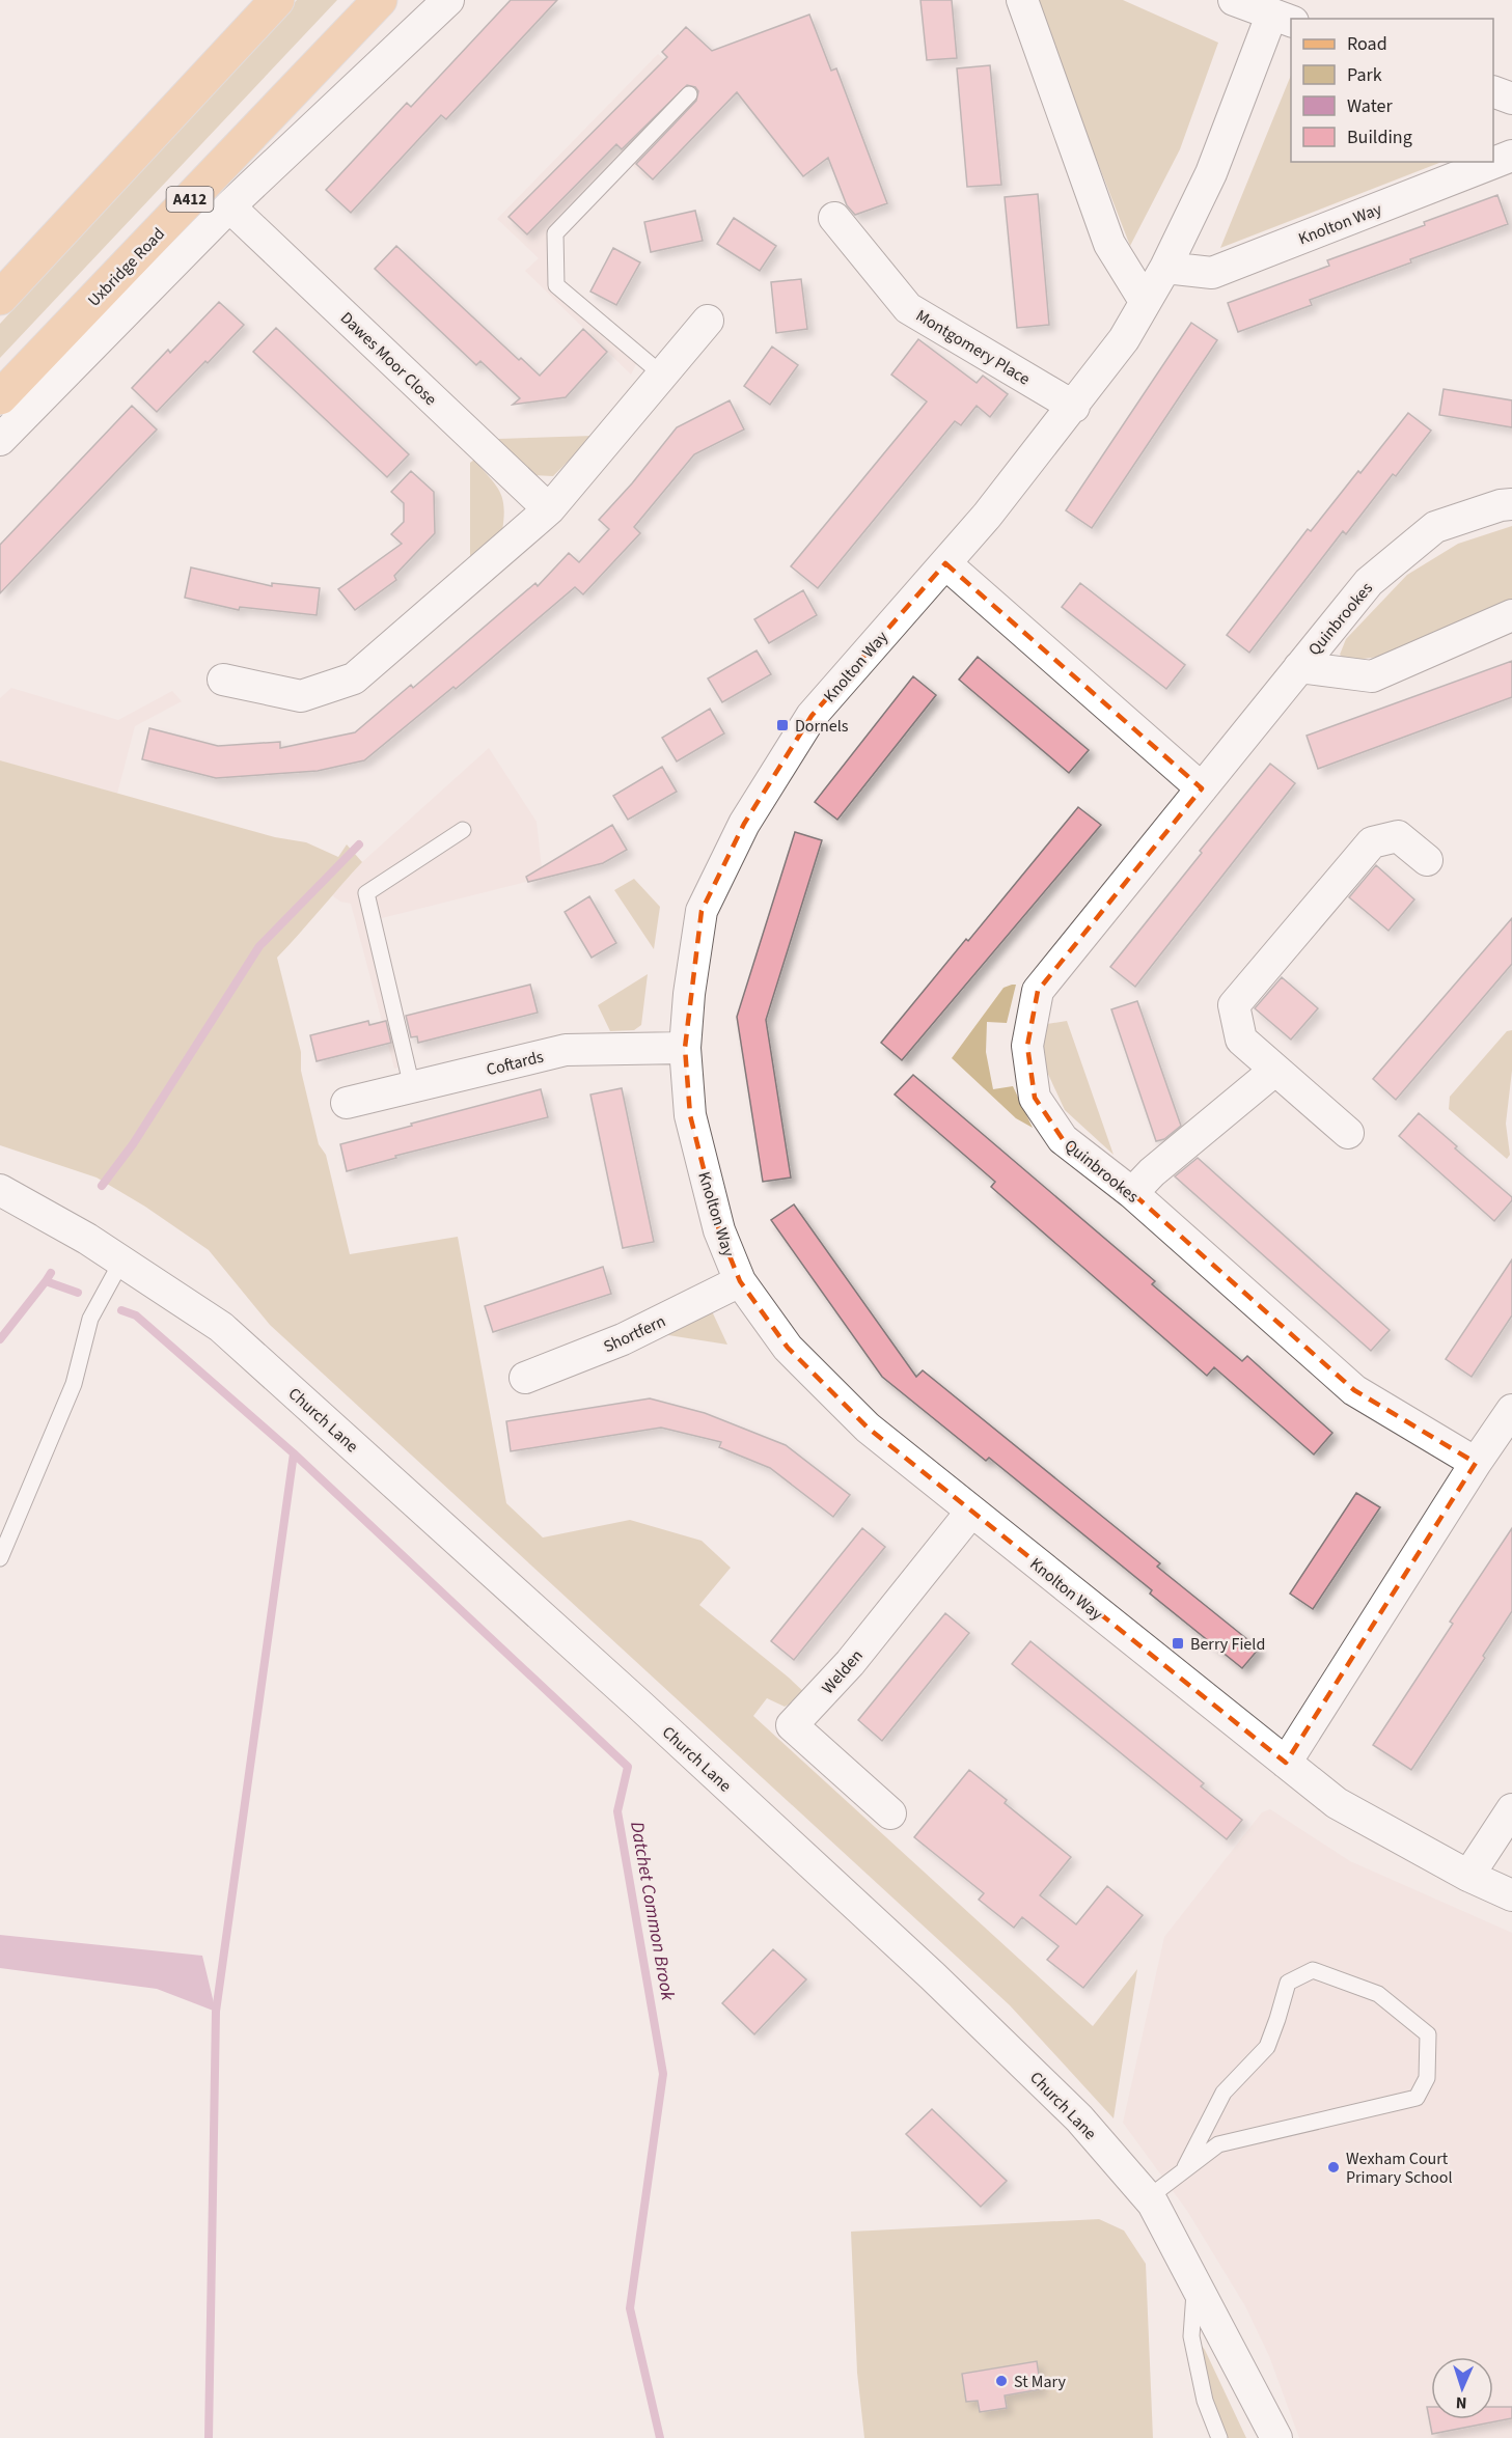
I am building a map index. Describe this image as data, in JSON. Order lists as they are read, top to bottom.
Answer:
{
  "streets": {
    "main road": ["A412", "Uxbridge Road"],
    "street": [
      "Knolton Way",
      "Montgomery Place",
      "Dawes Moor Close",
      "Quinbrookes",
      "Coftards",
      "Shortfern",
      "Church Lane",
      "Welden"
    ]
  },
  "crossings": [
    ["Knolton Way", "Montgomery Place"],
    ["Knolton Way", "Coftards"],
    ["Knolton Way", "Shortfern"],
    ["Knolton Way", "Welden"]
  ],
  "water": ["Datchet Common Brook"],
  "places": {
    "transit": ["Dornels", "Berry Field"],
    "other": ["Wexham Court Primary School", "St Mary"]
  },
  "legend": [
    "Road",
    "Park",
    "Water",
    "Building"
  ],
  "north": "bottom"
}
